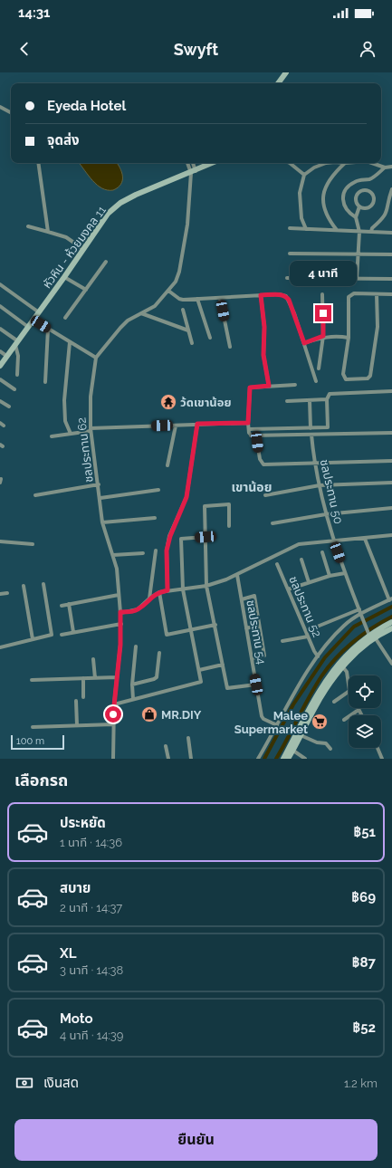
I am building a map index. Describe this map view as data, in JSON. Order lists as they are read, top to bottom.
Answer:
{
  "streets": {
    "street": [
      "หัวหิน - ห้วยมงคล 11",
      "ชลประทาน 62",
      "ชลประทาน 50",
      "ชลประทาน 52",
      "ชลประทาน 54"
    ]
  },
  "districts": ["เขาน้อย"],
  "places": {
    "temple": ["ว้ดเขาน้อย"],
    "shop": ["MR.DIY"],
    "supermarket": ["Malee Supermarket"]
  },
  "scale_bar": "100 m",
  "page": {
    "status": "14:31",
    "header": "Swyft",
    "banner": ["Eyeda Hotel", "จุดส่ง"],
    "bubble": "4 นาที",
    "scale": "100 m",
    "heading": "เลือกรถ",
    "list": [
      {
        "name": "ประหยัด",
        "note": "1 นาที · 14:36",
        "value": "฿51"
      },
      {
        "name": "สบาย",
        "note": "2 นาที · 14:37",
        "value": "฿69"
      },
      {
        "name": "XL",
        "note": "3 นาที · 14:38",
        "value": "฿87"
      },
      {
        "name": "Moto",
        "note": "4 นาที · 14:39",
        "value": "฿52"
      }
    ],
    "pay": ["เงินสด", "1.2 km"],
    "buttons": "ยืนยัน"
  }
}
